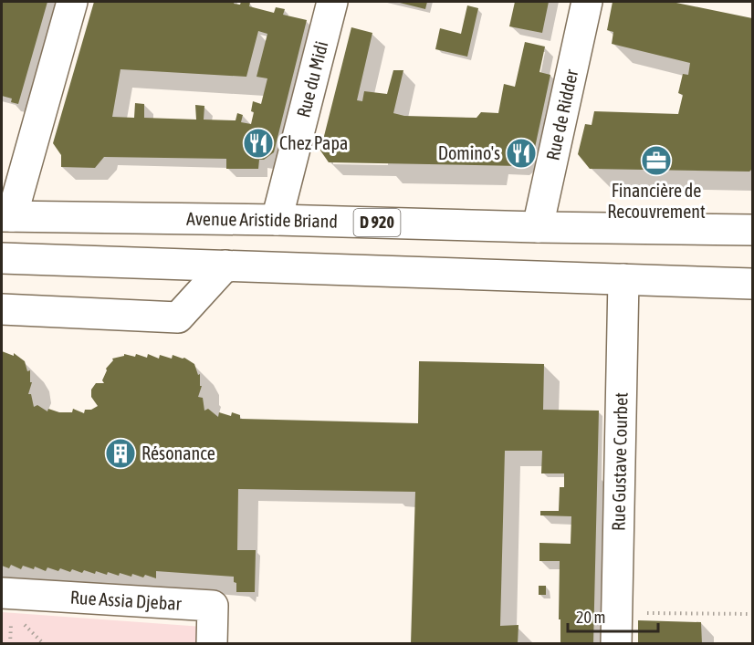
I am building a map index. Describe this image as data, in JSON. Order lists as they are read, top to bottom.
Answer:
{
  "streets": {
    "street": [
      "Rue du Midi",
      "Rue de Ridder",
      "Avenue Aristide Briand",
      "D 920",
      "Rue Gustave Courbet",
      "Rue Assia Djebar"
    ]
  },
  "crossings": [
    ["Rue du Midi", "Avenue Aristide Briand"],
    ["Rue de Ridder", "Avenue Aristide Briand"]
  ],
  "places": {
    "restaurant": ["Chez Papa", "Domino's"],
    "office": ["Financière de Recouvrement"],
    "building": ["Résonance"]
  },
  "scale_bar": "20 m"
}
